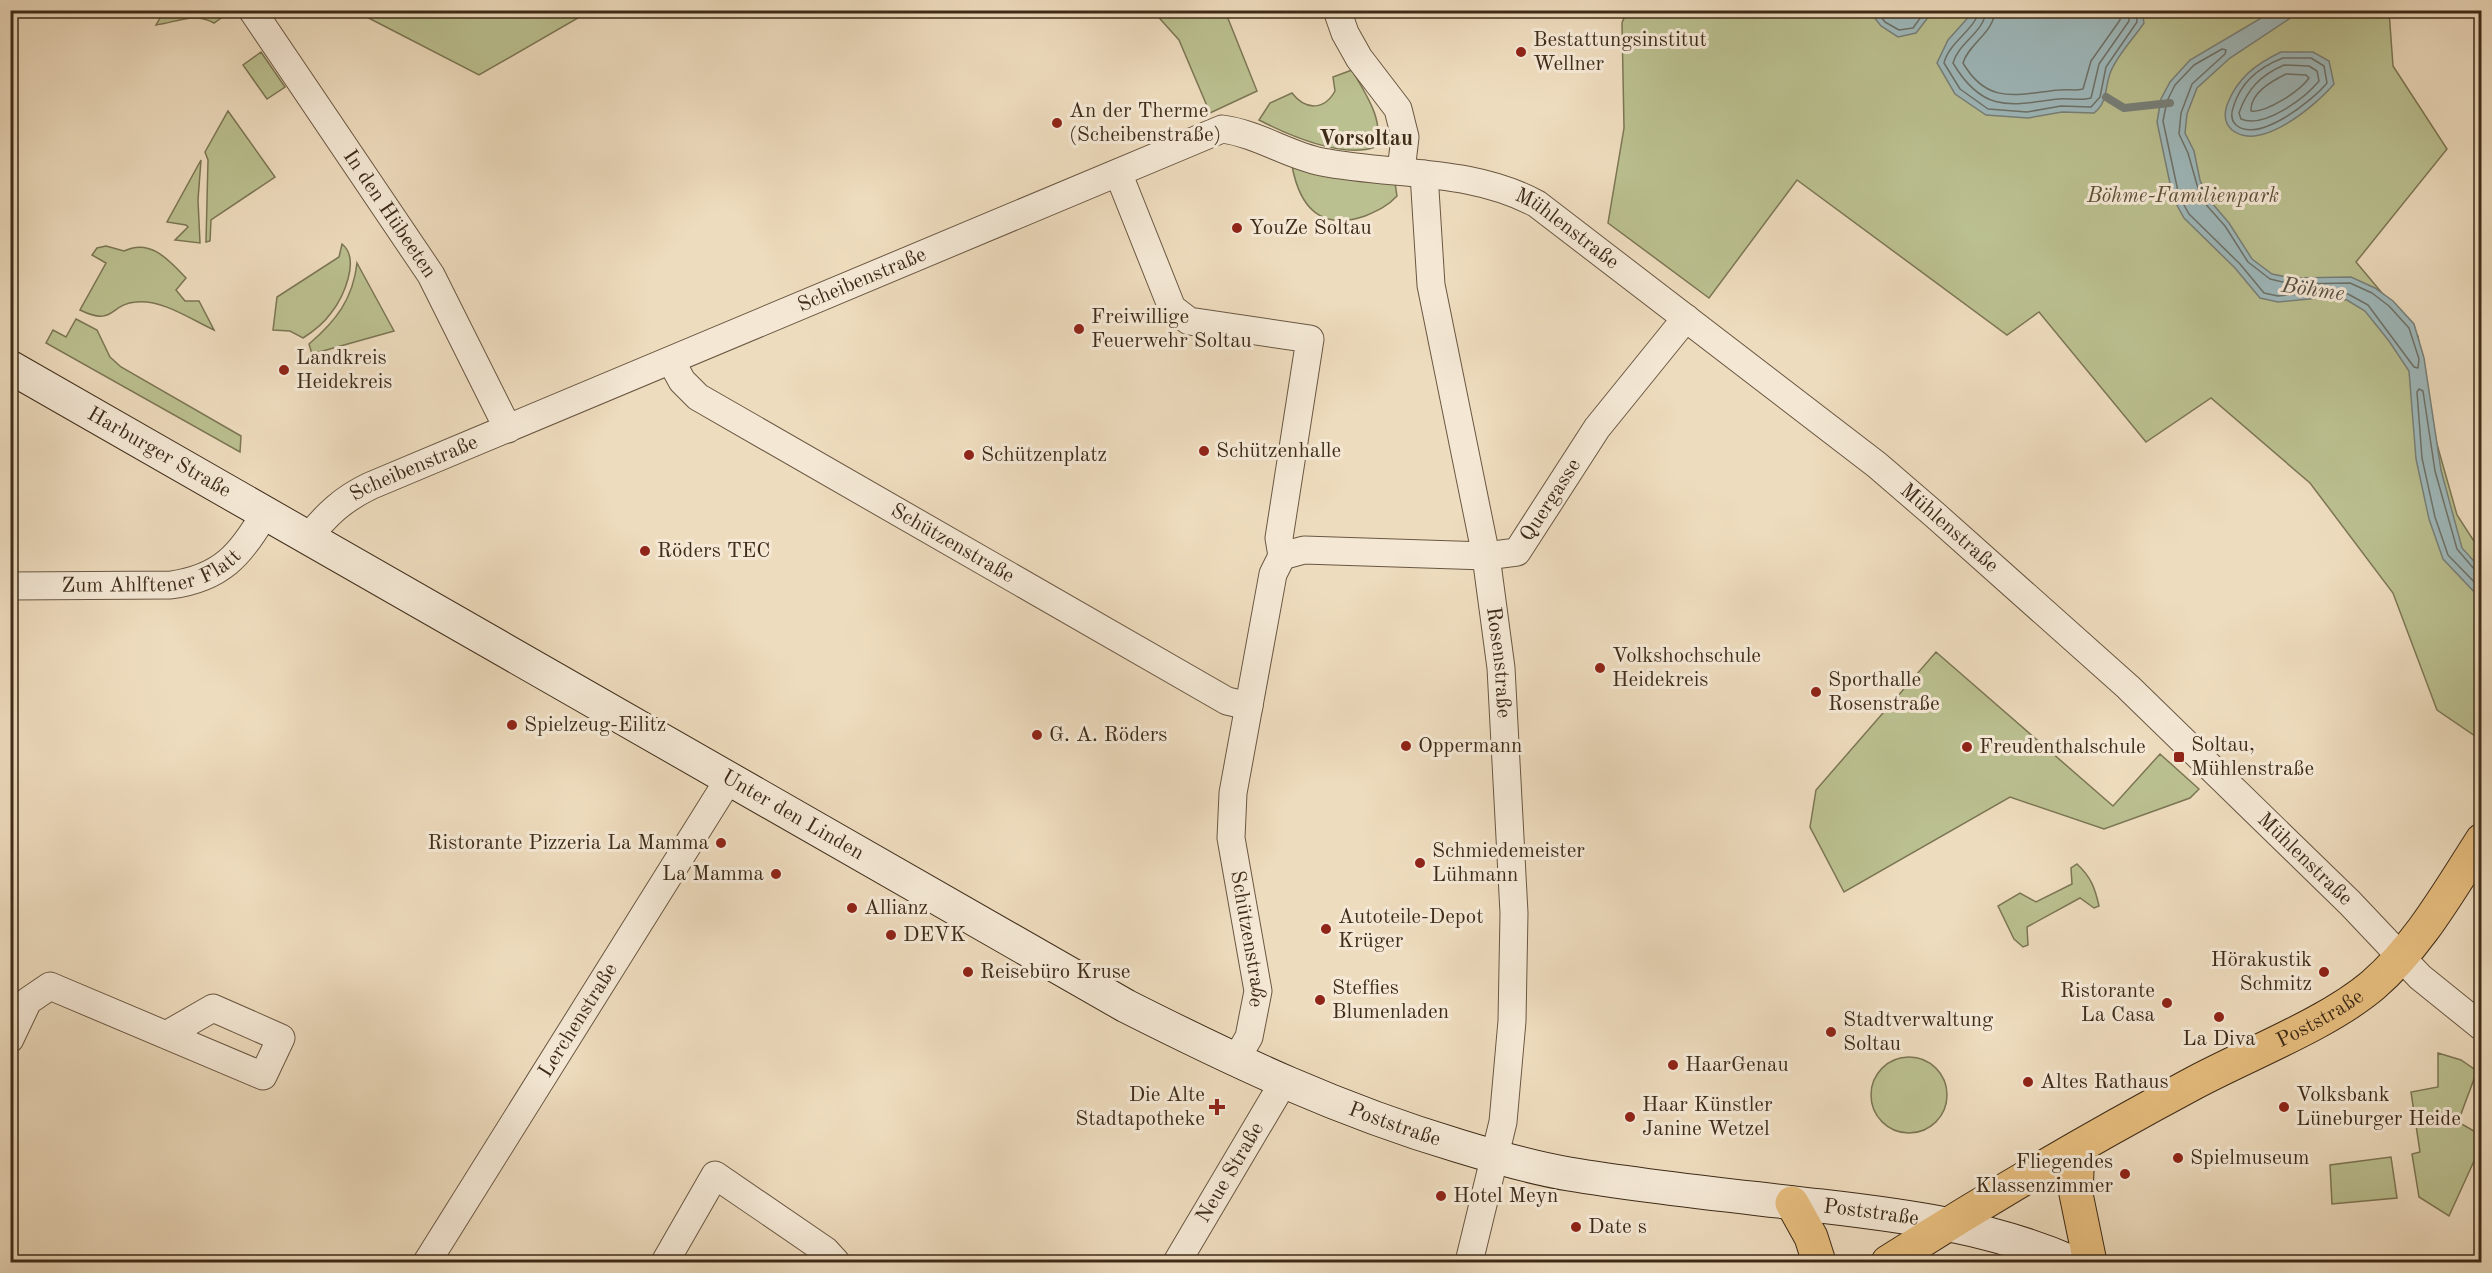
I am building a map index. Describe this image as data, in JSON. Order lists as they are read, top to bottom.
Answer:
{
  "streets": {
    "main road": ["Harburger Straße", "Unter den Linden", "Poststraße"],
    "street": [
      "In den Hübeeten",
      "Mühlenstraße",
      "Scheibenstraße",
      "Quergasse",
      "Schützenstraße",
      "Zum Ahlftener Flatt",
      "Rosenstraße",
      "Lerchenstraße",
      "Neue Straße"
    ]
  },
  "crossings": [
    ["In den Hübeeten", "Scheibenstraße"],
    ["Mühlenstraße", "Scheibenstraße"],
    ["Mühlenstraße", "Quergasse"],
    ["Mühlenstraße", "Rosenstraße"],
    ["Mühlenstraße", "Poststraße"],
    ["Scheibenstraße", "Harburger Straße"],
    ["Scheibenstraße", "Schützenstraße"],
    ["Scheibenstraße", "Rosenstraße"],
    ["Scheibenstraße", "Unter den Linden"],
    ["Harburger Straße", "Zum Ahlftener Flatt"],
    ["Harburger Straße", "Unter den Linden"],
    ["Quergasse", "Schützenstraße"],
    ["Quergasse", "Rosenstraße"],
    ["Schützenstraße", "Unter den Linden"],
    ["Rosenstraße", "Poststraße"],
    ["Unter den Linden", "Poststraße"],
    ["Unter den Linden", "Lerchenstraße"],
    ["Unter den Linden", "Neue Straße"],
    ["Poststraße", "Neue Straße"]
  ],
  "districts": ["Vorsoltau"],
  "water": ["Böhme"],
  "parks": ["Böhme-Familienpark"],
  "places": {
    "other": [
      "Bestattungsinstitut Wellner",
      "An der Therme (Scheibenstraße)",
      "YouZe Soltau",
      "Freiwillige Feuerwehr Soltau",
      "Landkreis Heidekreis",
      "Schützenhalle",
      "Schützenplatz",
      "Röders TEC",
      "Volkshochschule Heidekreis",
      "Sporthalle Rosenstraße",
      "Spielzeug-Eilitz",
      "G. A. Röders",
      "Oppermann",
      "Freudenthalschule",
      "Ristorante Pizzeria La Mamma",
      "Schmiedemeister Lühmann",
      "La Mamma",
      "Allianz",
      "Autoteile-Depot Krüger",
      "DEVK",
      "Reisebüro Kruse",
      "Hörakustik Schmitz",
      "Steffies Blumenladen",
      "Ristorante La Casa",
      "La Diva",
      "Stadtverwaltung Soltau",
      "HaarGenau",
      "Altes Rathaus",
      "Volksbank Lüneburger Heide",
      "Haar Künstler Janine Wetzel",
      "Spielmuseum",
      "Fliegendes Klassenzimmer",
      "Hotel Meyn",
      "Date s"
    ],
    "transit": ["Soltau, Mühlenstraße"],
    "health": ["Die Alte Stadtapotheke"]
  }
}
